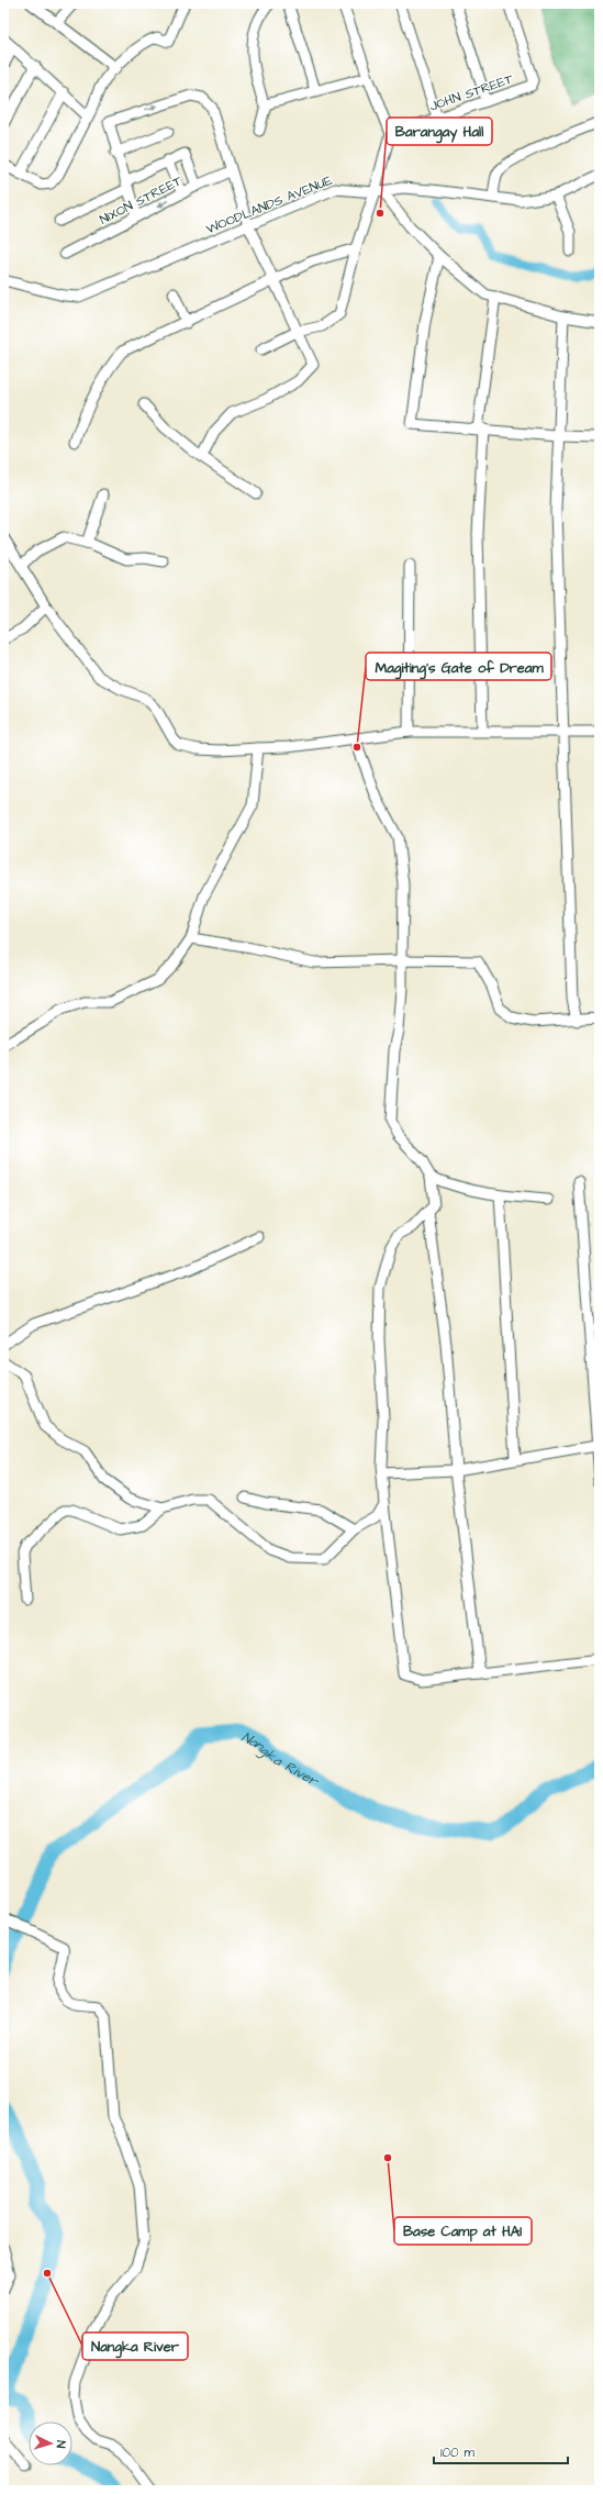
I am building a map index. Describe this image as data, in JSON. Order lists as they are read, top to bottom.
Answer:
{
  "streets": {
    "street": ["JOHN STREET", "NIXON STREET", "WOODLANDS AVENUE"]
  },
  "water": ["Nangka River"],
  "places": [
    "Barangay Hall",
    "Magiting's Gate of Dream",
    "Base Camp at HAI",
    "Nangka River"
  ],
  "scale_bar": "100 m",
  "north": "right"
}
